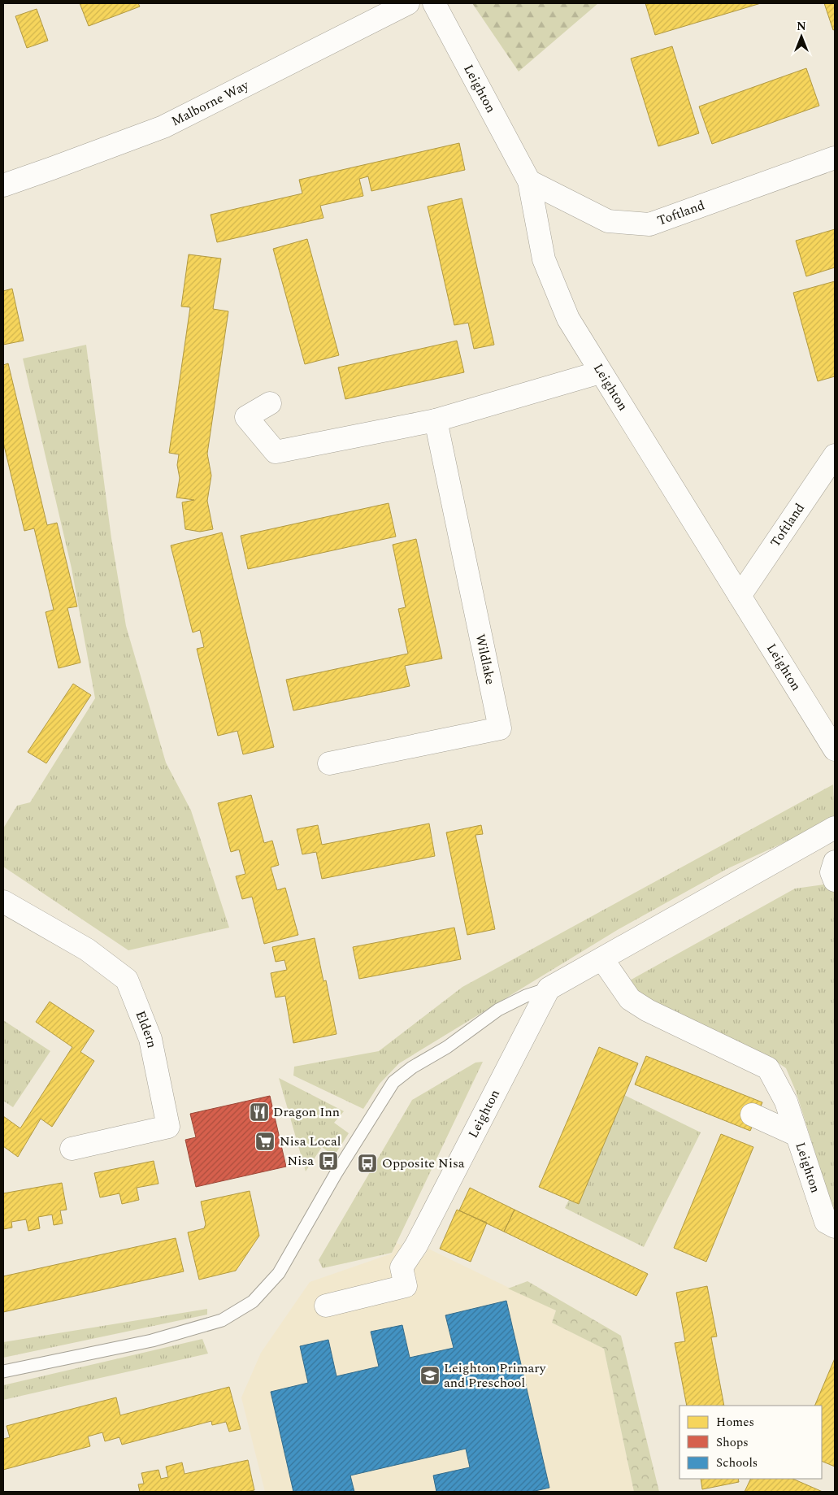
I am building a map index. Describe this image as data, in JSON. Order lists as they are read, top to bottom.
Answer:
{
  "streets": {
    "street": [
      "Leighton",
      "Malborne Way",
      "Toftland",
      "Wildlake",
      "Eldern"
    ]
  },
  "crossings": [
    ["Leighton", "Toftland"]
  ],
  "places": {
    "restaurant": ["Dragon Inn"],
    "supermarket": ["Nisa Local"],
    "bus stop": ["Nisa", "Opposite Nisa"],
    "school or university": ["Leighton Primary and Preschool"]
  },
  "legend": ["Homes", "Shops", "Schools"],
  "north": "top"
}
